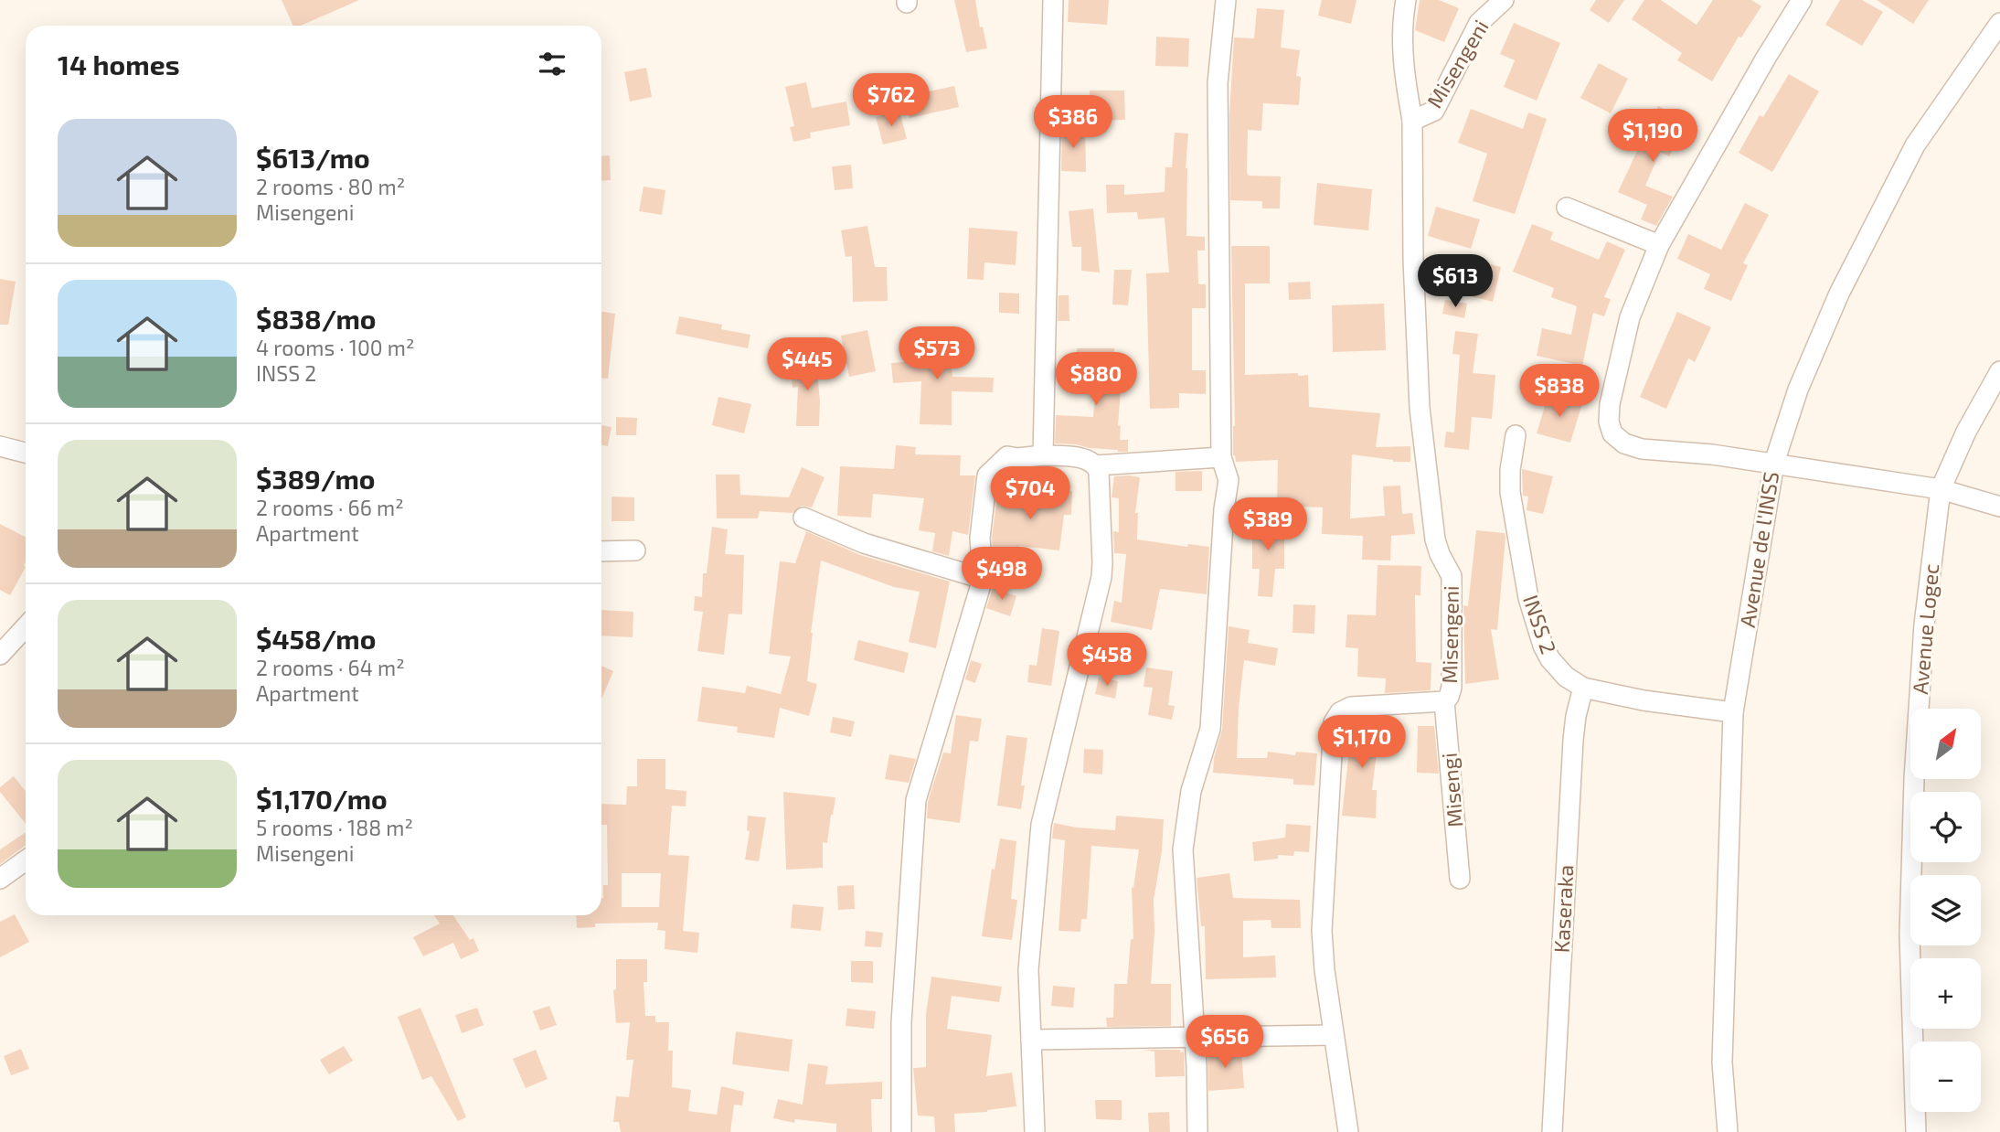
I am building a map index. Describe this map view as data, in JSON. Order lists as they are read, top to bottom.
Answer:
{
  "streets": {
    "street": [
      "Misengeni",
      "Avenue de l'INSS",
      "INSS 2",
      "Avenue Logec",
      "Misengi",
      "Kaseraka"
    ]
  },
  "crossings": [
    ["Misengeni", "Misengi"],
    ["Avenue de l'INSS", "INSS 2"],
    ["INSS 2", "Kaseraka"]
  ],
  "north": "top right",
  "page": {
    "heading": "14 homes",
    "price": [
      "$762",
      "$386",
      "$1,190",
      "$613",
      "$573",
      "$445",
      "$880",
      "$838",
      "$704",
      "$389",
      "$498",
      "$458",
      "$1,170",
      "$656"
    ],
    "list": [
      {
        "name": "$613/mo",
        "note": "2 rooms · 80 m² · Misengeni"
      },
      {
        "name": "$838/mo",
        "note": "4 rooms · 100 m² · INSS 2"
      },
      {
        "name": "$389/mo",
        "note": "2 rooms · 66 m² · Apartment"
      },
      {
        "name": "$458/mo",
        "note": "2 rooms · 64 m² · Apartment"
      },
      {
        "name": "$1,170/mo",
        "note": "5 rooms · 188 m² · Misengeni"
      }
    ],
    "map_buttons": ["+", "−"]
  }
}
